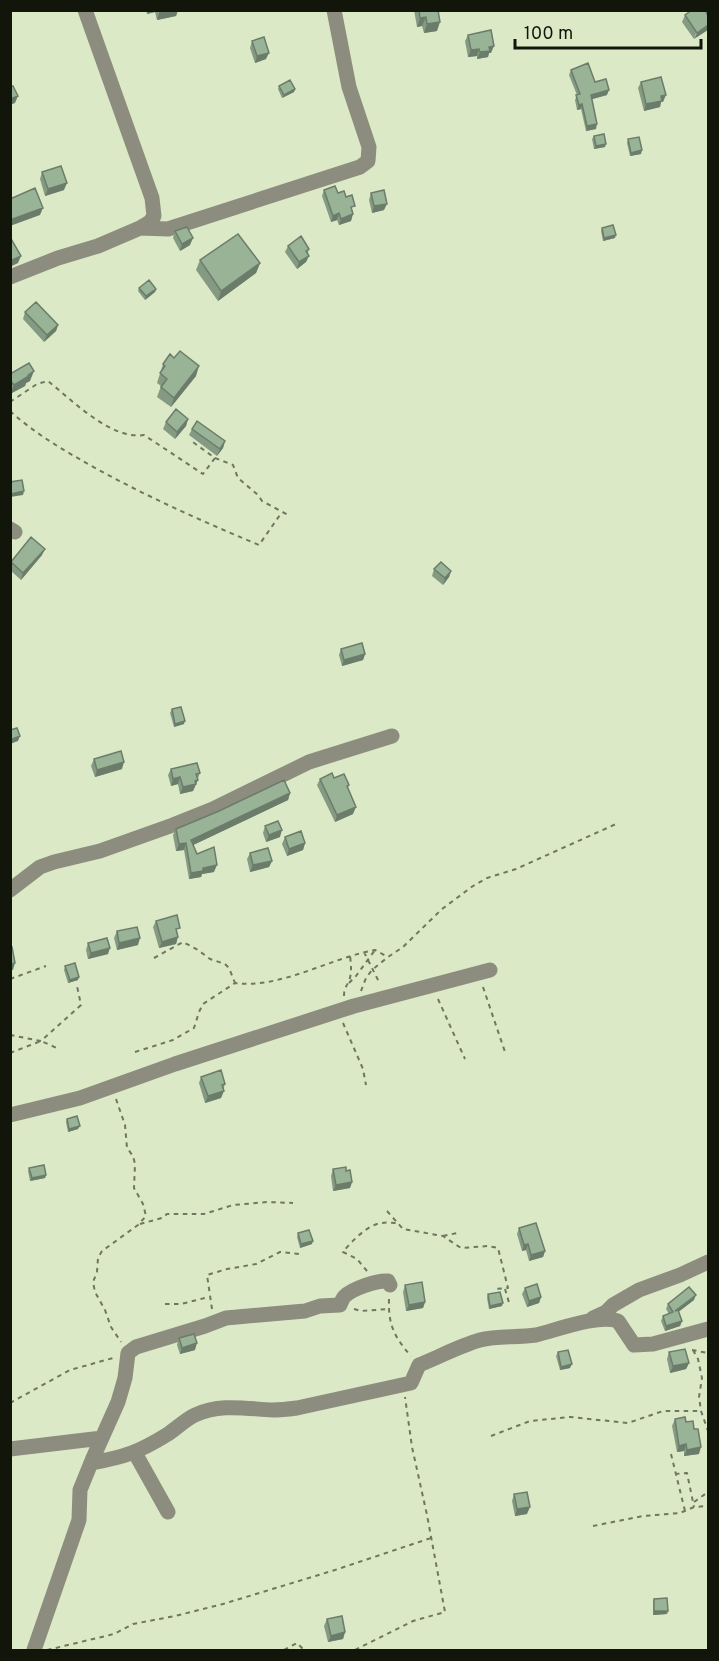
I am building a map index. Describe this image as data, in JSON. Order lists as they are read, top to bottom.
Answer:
{
  "scale_bar": "100 m"
}
